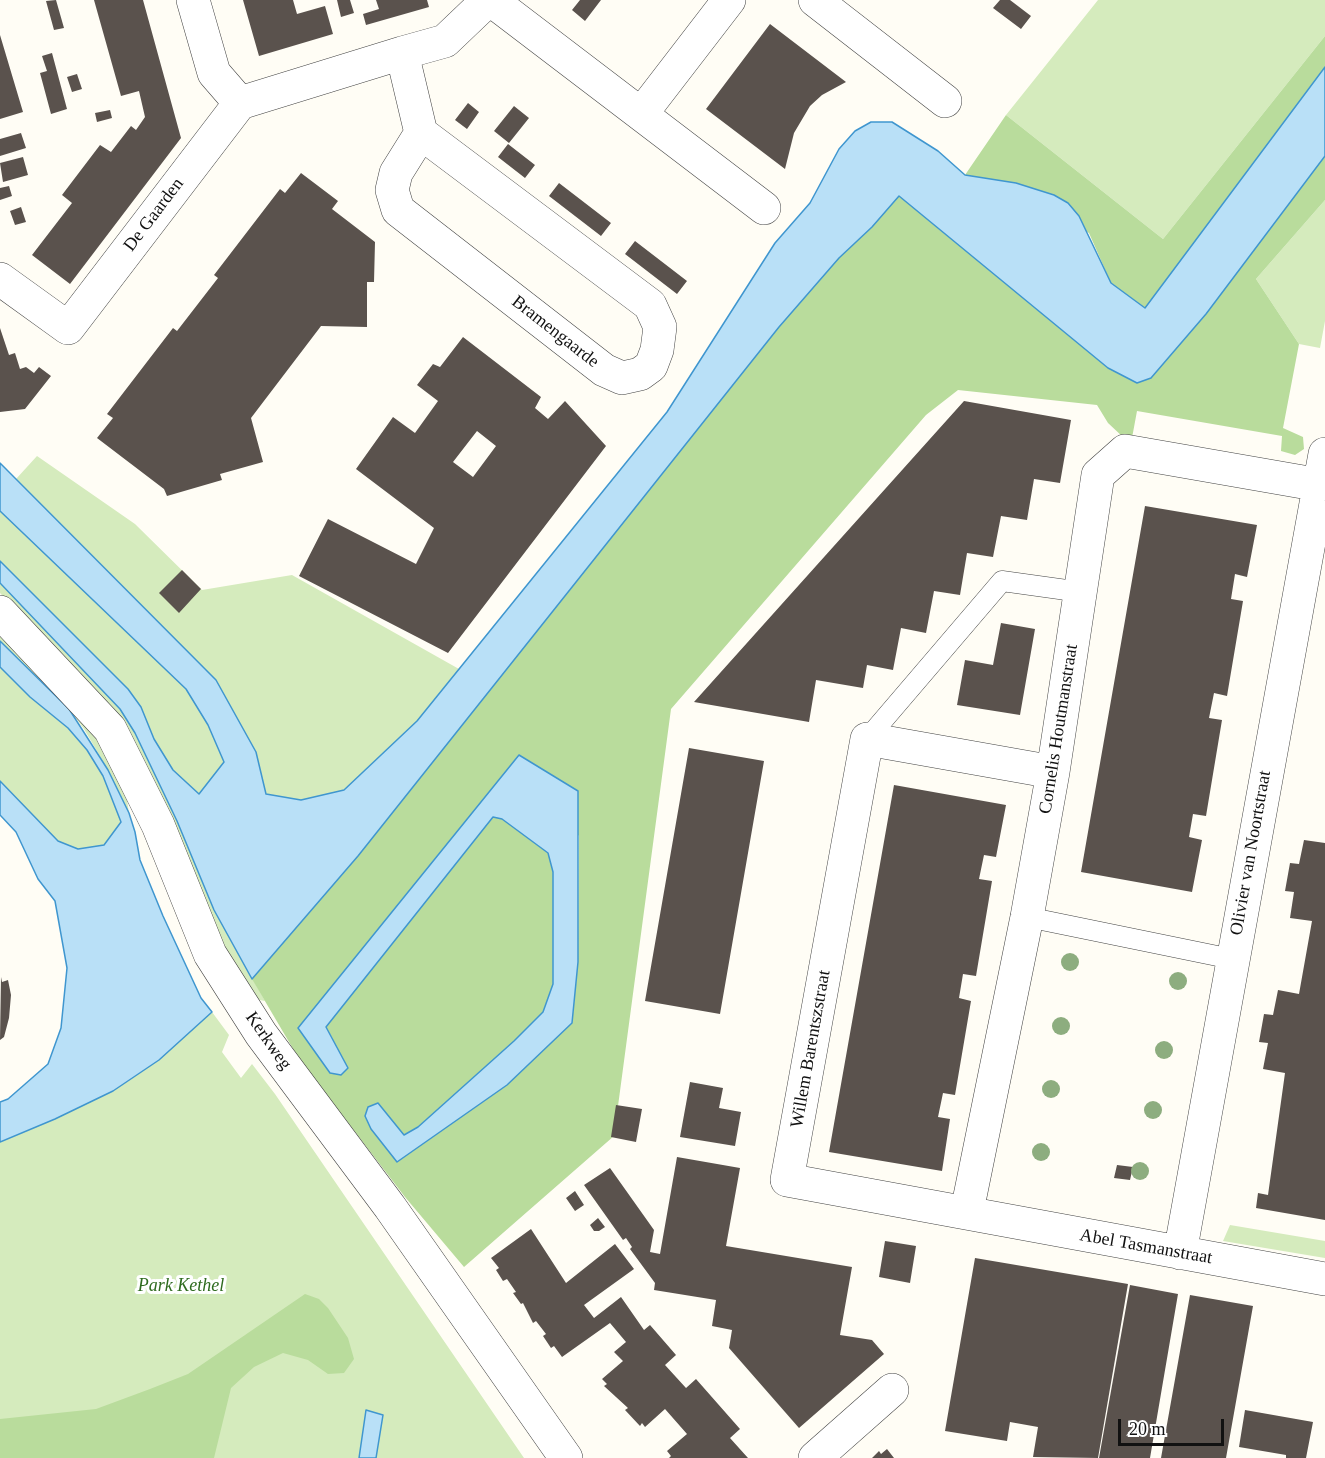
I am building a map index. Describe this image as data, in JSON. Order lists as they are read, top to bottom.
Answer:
{
  "streets": {
    "street": [
      "De Gaarden",
      "Bramengaarde",
      "Cornelis Houtmanstraat",
      "Olivier van Noortstraat",
      "Kerkweg",
      "Willem Barentszstraat",
      "Abel Tasmanstraat"
    ]
  },
  "crossings": [
    ["Cornelis Houtmanstraat", "Olivier van Noortstraat"],
    ["Cornelis Houtmanstraat", "Willem Barentszstraat"],
    ["Cornelis Houtmanstraat", "Abel Tasmanstraat"],
    ["Olivier van Noortstraat", "Abel Tasmanstraat"],
    ["Willem Barentszstraat", "Abel Tasmanstraat"]
  ],
  "parks": ["Park Kethel"],
  "scale_bar": "20 m"
}
